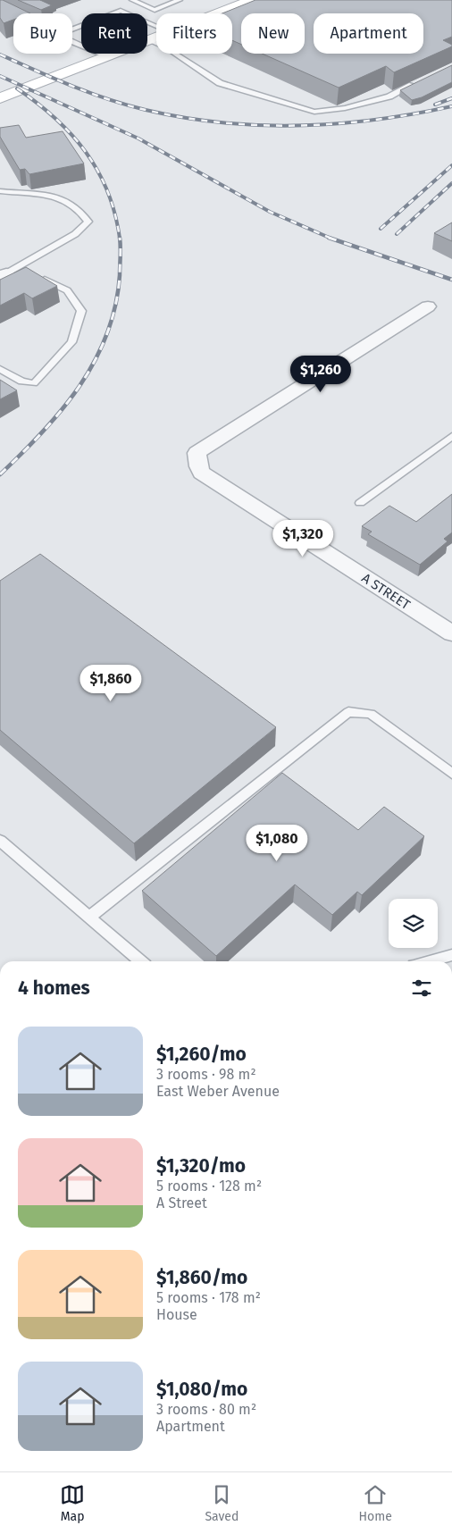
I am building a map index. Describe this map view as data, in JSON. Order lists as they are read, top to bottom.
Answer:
{
  "streets": {
    "street": ["A STREET"]
  },
  "page": {
    "chip": [
      "Buy",
      "Rent",
      "Filters",
      "New",
      "Apartment"
    ],
    "price": [
      "$1,260",
      "$1,320",
      "$1,860",
      "$1,080"
    ],
    "heading": "4 homes",
    "list": [
      {
        "name": "$1,260/mo",
        "note": "3 rooms · 98 m² · East Weber Avenue"
      },
      {
        "name": "$1,320/mo",
        "note": "5 rooms · 128 m² · A Street"
      },
      {
        "name": "$1,860/mo",
        "note": "5 rooms · 178 m² · House"
      },
      {
        "name": "$1,080/mo",
        "note": "3 rooms · 80 m² · Apartment"
      }
    ],
    "tabs": ["Map", "Saved", "Home"]
  }
}
